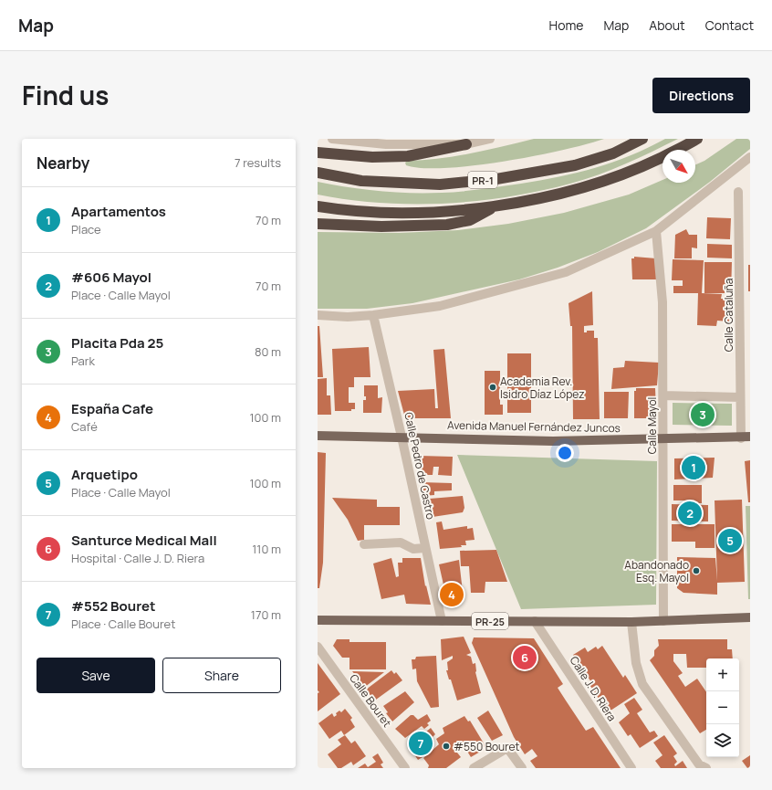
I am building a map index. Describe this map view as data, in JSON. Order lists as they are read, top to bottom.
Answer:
{
  "streets": {
    "highway": ["PR-1"],
    "main road": ["Avenida Manuel Fernández Juncos", "PR-25"],
    "street": [
      "Calle Cataluña",
      "Calle Mayol",
      "Calle Pedro de Castro",
      "Calle J. D. Riera",
      "Calle Bouret"
    ]
  },
  "crossings": [
    ["Calle Cataluña", "Avenida Manuel Fernández Juncos"],
    ["Calle Mayol", "Avenida Manuel Fernández Juncos"],
    ["Calle Mayol", "PR-25"],
    ["Avenida Manuel Fernández Juncos", "Calle Pedro de Castro"],
    ["Calle Pedro de Castro", "PR-25"],
    ["PR-25", "Calle J. D. Riera"]
  ],
  "places": ["Academia Rev. Isidro Díaz López", "Abandonado Esq. Mayol", "#550 Bouret"],
  "north": "bottom right",
  "page": {
    "header": "Map",
    "nav": [
      "Home",
      "Map",
      "About",
      "Contact"
    ],
    "title": "Find us",
    "buttons": [
      "Directions",
      ["Save", "Share"]
    ],
    "heading": ["Nearby", "7 results"],
    "list": [
      {
        "mark": "1",
        "name": "Apartamentos",
        "note": "Place",
        "value": "70 m"
      },
      {
        "mark": "2",
        "name": "#606 Mayol",
        "note": "Place · Calle Mayol",
        "value": "70 m"
      },
      {
        "mark": "3",
        "name": "Placita Pda 25",
        "note": "Park",
        "value": "80 m"
      },
      {
        "mark": "4",
        "name": "España Cafe",
        "note": "Café",
        "value": "100 m"
      },
      {
        "mark": "5",
        "name": "Arquetipo",
        "note": "Place · Calle Mayol",
        "value": "100 m"
      },
      {
        "mark": "6",
        "name": "Santurce Medical Mall",
        "note": "Hospital · Calle J. D. Riera",
        "value": "110 m"
      },
      {
        "mark": "7",
        "name": "#552 Bouret",
        "note": "Place · Calle Bouret",
        "value": "170 m"
      }
    ],
    "pins": [
      "3",
      "1",
      "2",
      "5",
      "4",
      "6",
      "7"
    ],
    "map_buttons": ["+", "−"]
  }
}
